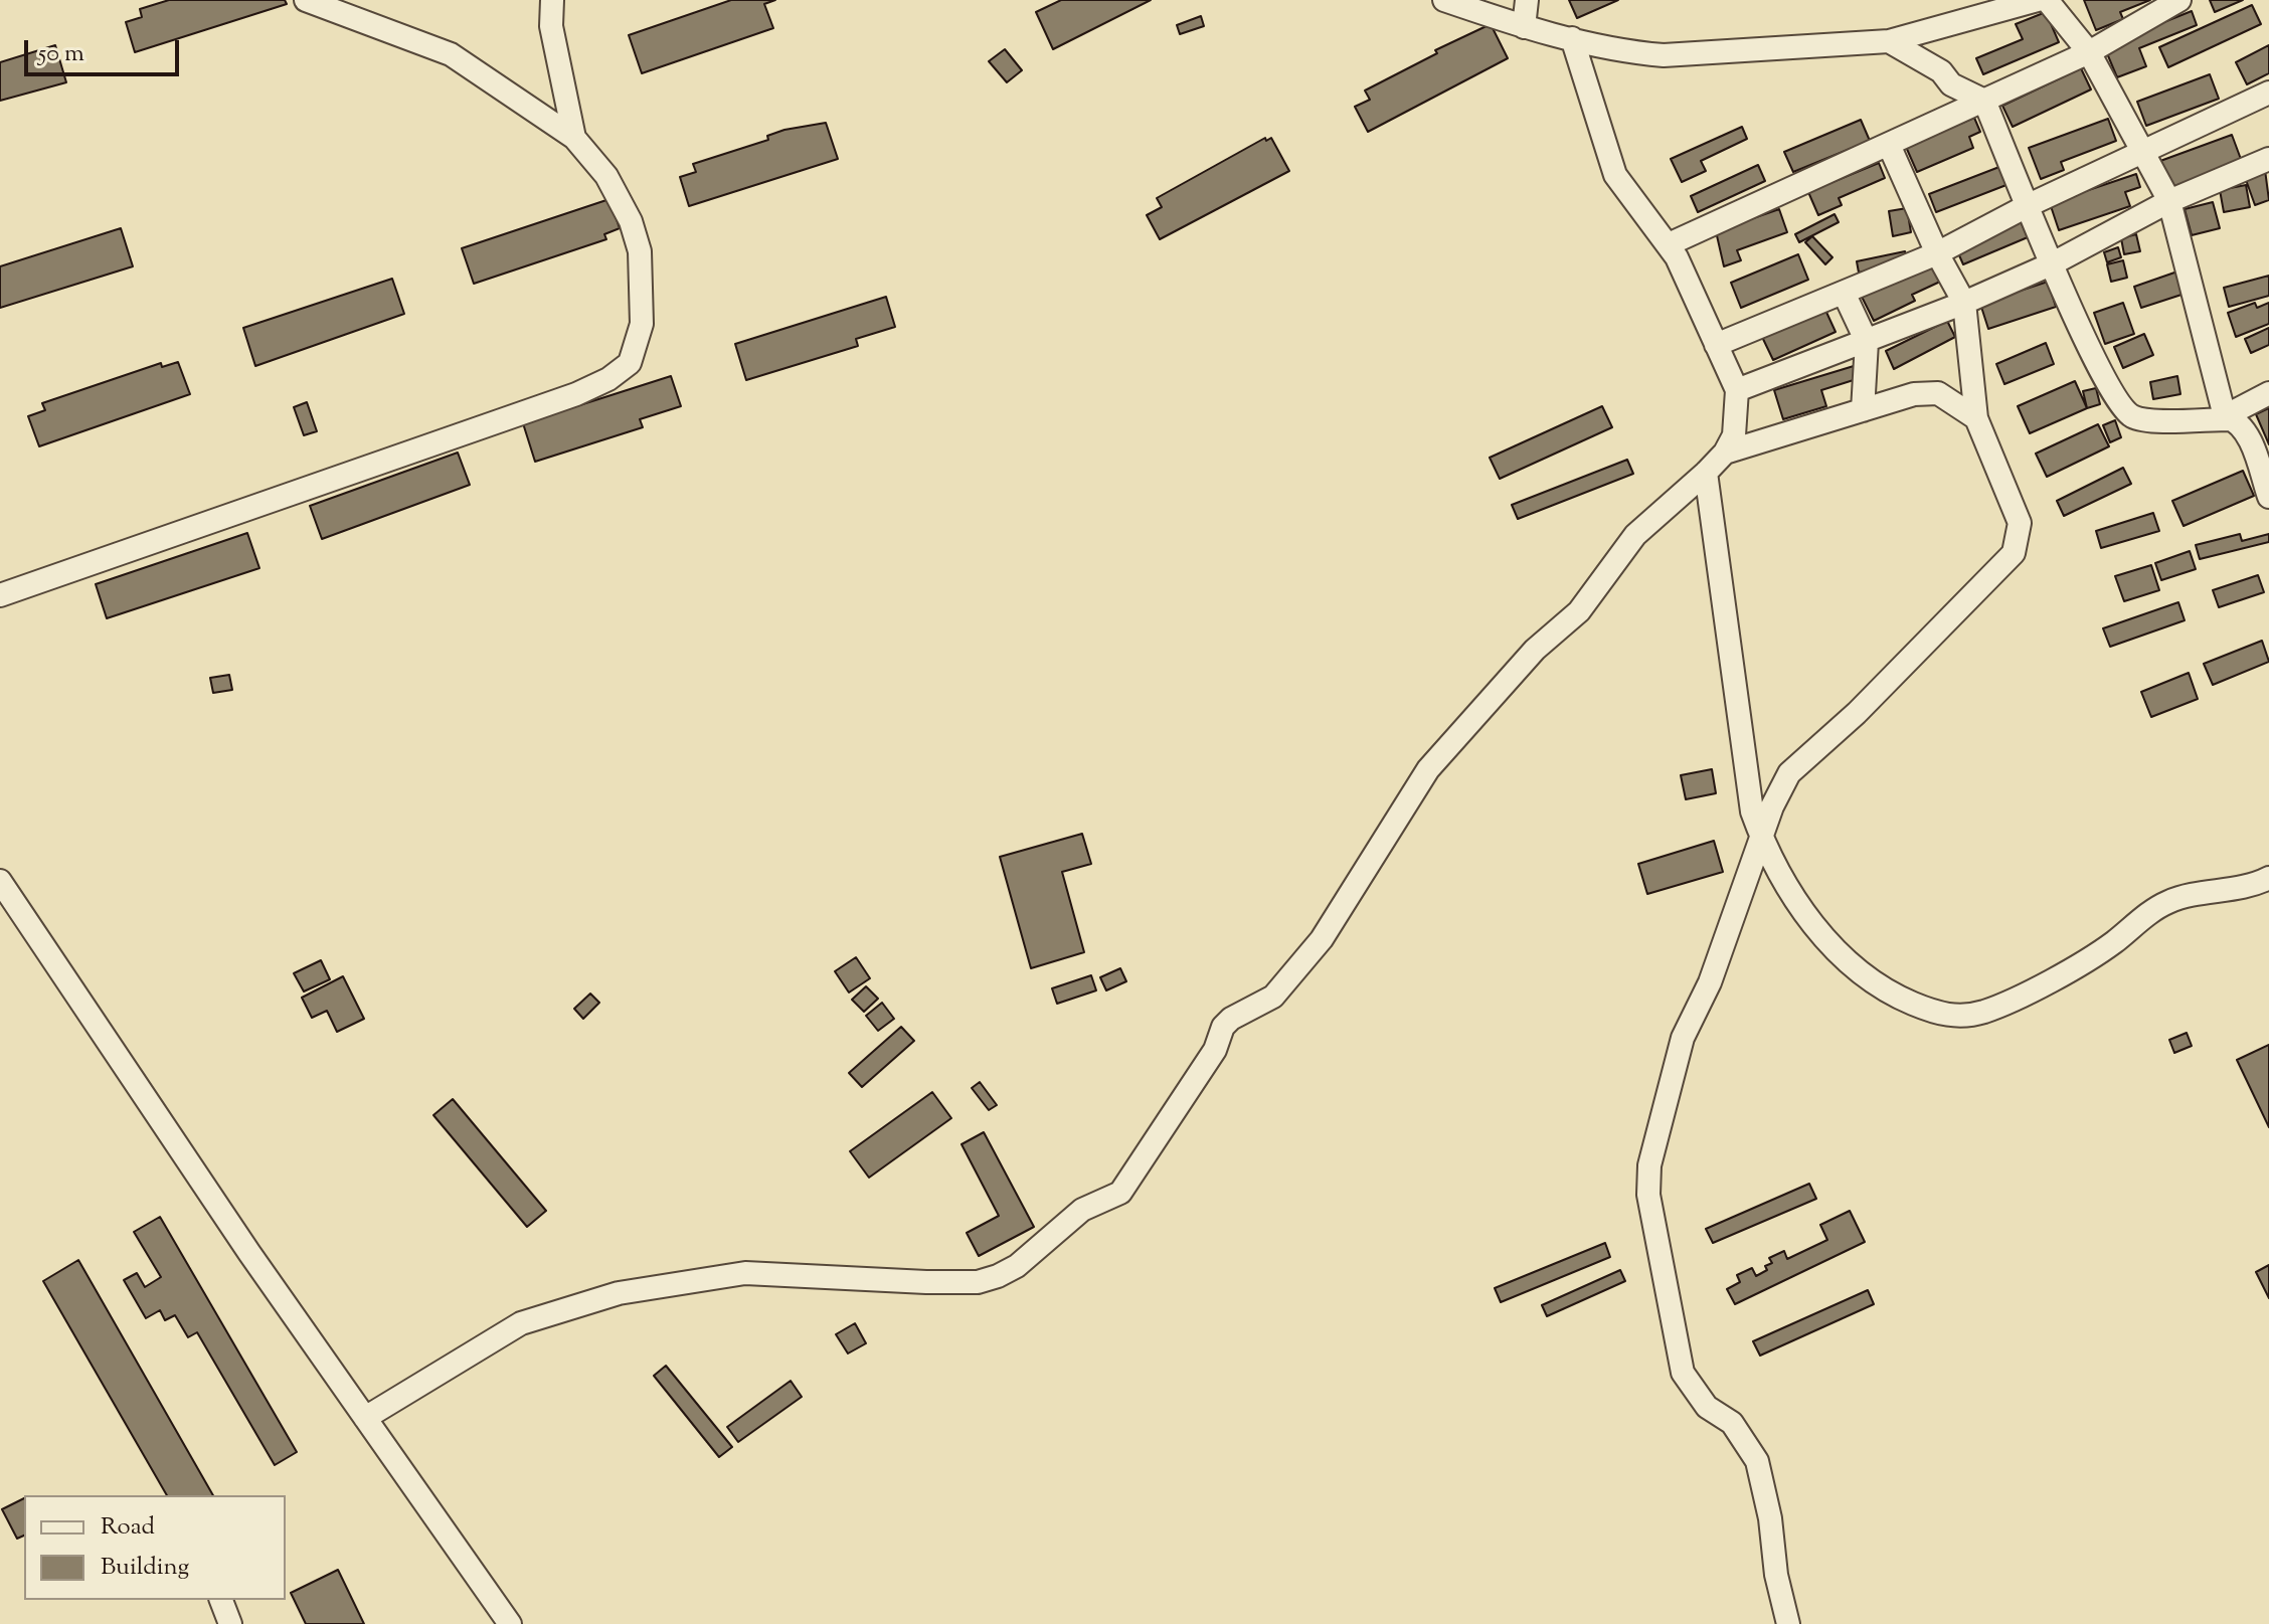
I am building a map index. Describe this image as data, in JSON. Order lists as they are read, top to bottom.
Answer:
{
  "legend": ["Road", "Building"],
  "scale_bar": "50 m"
}
